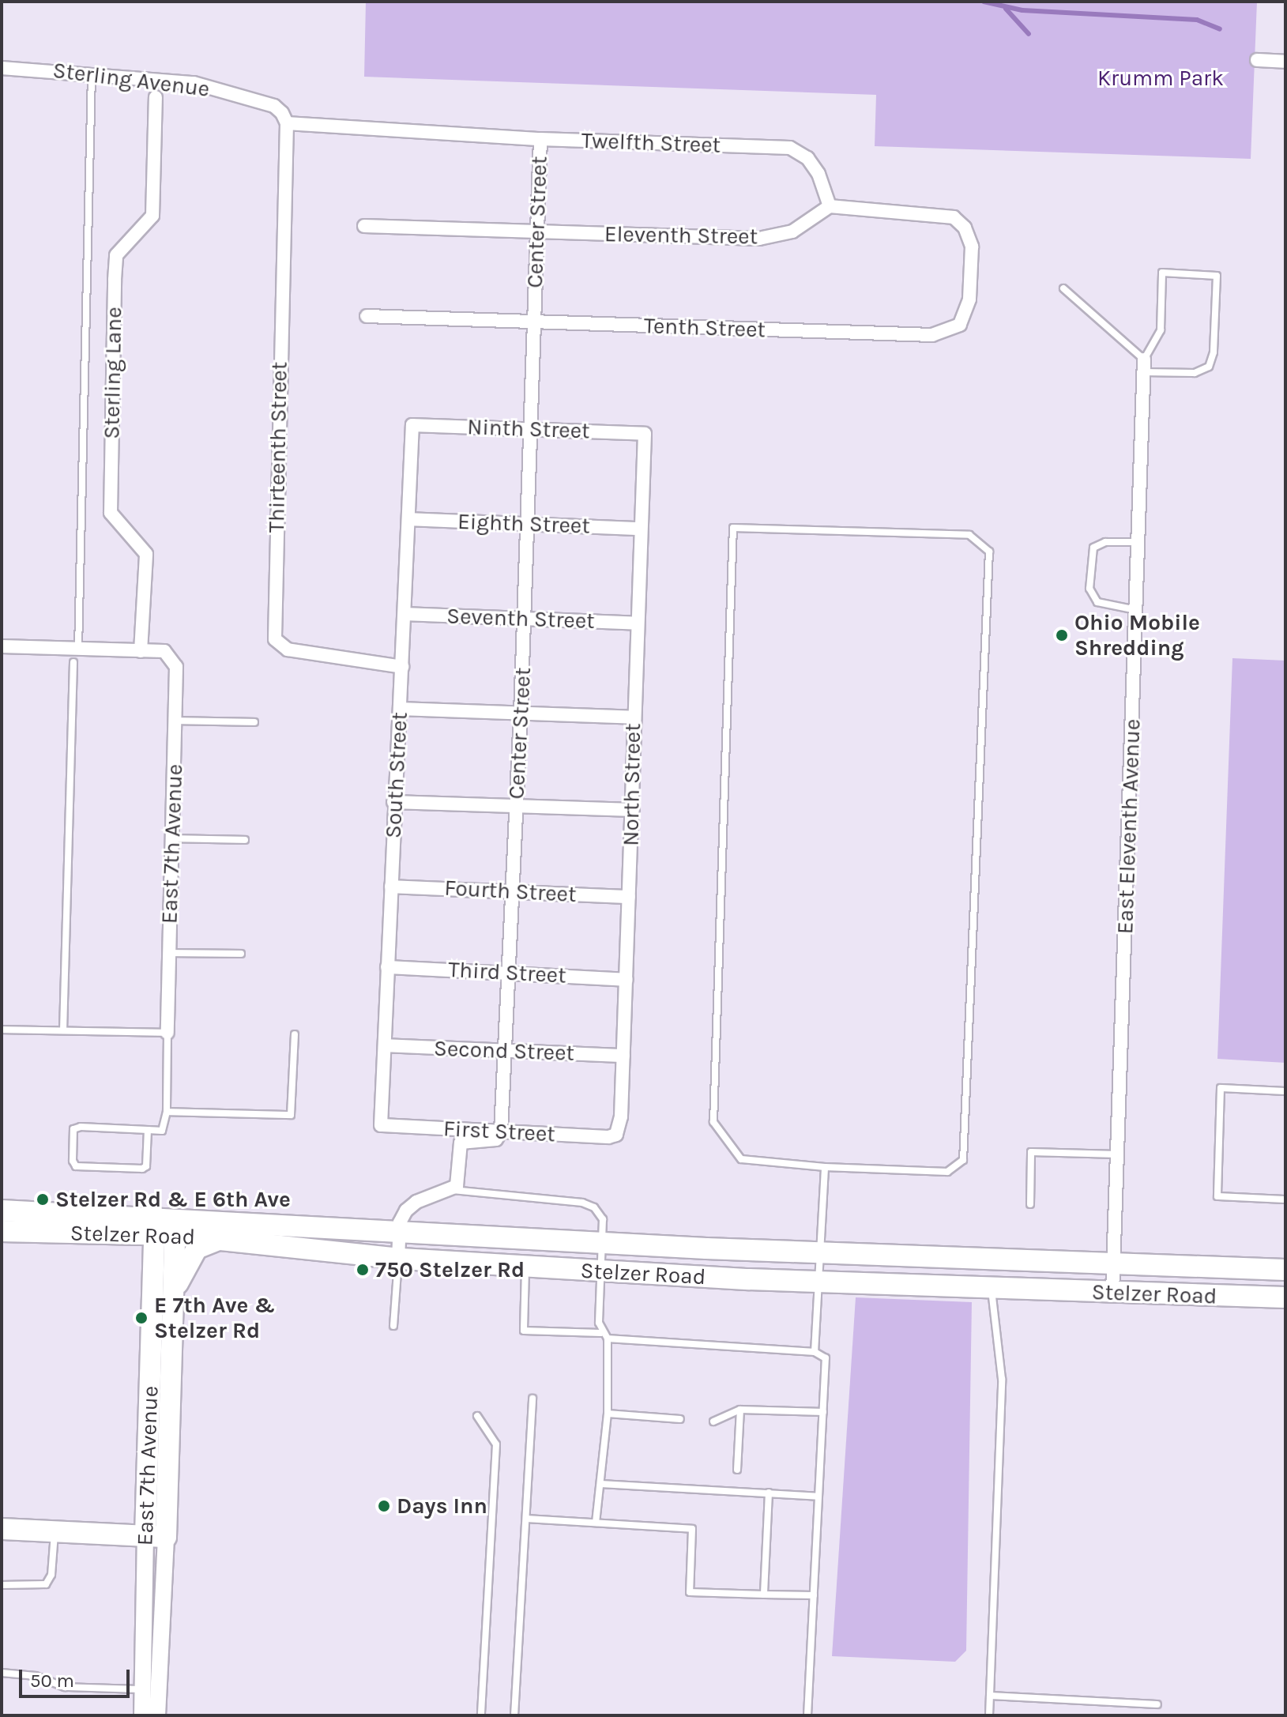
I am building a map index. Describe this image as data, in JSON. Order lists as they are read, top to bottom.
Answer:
{
  "streets": {
    "main road": ["East 7th Avenue", "Stelzer Road"],
    "street": [
      "Sterling Avenue",
      "Twelfth Street",
      "Center Street",
      "Eleventh Street",
      "Tenth Street",
      "Sterling Lane",
      "Ninth Street",
      "Thirteenth Street",
      "Eighth Street",
      "Seventh Street",
      "South Street",
      "North Street",
      "East Eleventh Avenue",
      "Fourth Street",
      "Third Street",
      "Second Street",
      "First Street"
    ]
  },
  "crossings": [
    ["Sterling Avenue", "Twelfth Street"],
    ["Sterling Avenue", "Thirteenth Street"],
    ["Twelfth Street", "Center Street"],
    ["Twelfth Street", "Eleventh Street"],
    ["Twelfth Street", "Tenth Street"],
    ["Twelfth Street", "Thirteenth Street"],
    ["Center Street", "Eleventh Street"],
    ["Center Street", "Tenth Street"],
    ["Center Street", "Ninth Street"],
    ["Center Street", "Eighth Street"],
    ["Center Street", "Seventh Street"],
    ["Center Street", "Fourth Street"],
    ["Center Street", "Third Street"],
    ["Center Street", "Second Street"],
    ["Center Street", "First Street"],
    ["Eleventh Street", "Tenth Street"],
    ["Sterling Lane", "East 7th Avenue"],
    ["Ninth Street", "South Street"],
    ["Ninth Street", "North Street"],
    ["Thirteenth Street", "South Street"],
    ["Eighth Street", "South Street"],
    ["Eighth Street", "North Street"],
    ["Seventh Street", "South Street"],
    ["Seventh Street", "North Street"],
    ["South Street", "Fourth Street"],
    ["South Street", "Third Street"],
    ["South Street", "Second Street"],
    ["South Street", "First Street"],
    ["North Street", "Fourth Street"],
    ["North Street", "Third Street"],
    ["North Street", "Second Street"],
    ["North Street", "First Street"],
    ["East Eleventh Avenue", "Stelzer Road"],
    ["East 7th Avenue", "Stelzer Road"]
  ],
  "parks": ["Krumm Park"],
  "places": [
    "Ohio Mobile Shredding",
    "Stelzer Rd & E 6th Ave",
    "750 Stelzer Rd",
    "E 7th Ave & Stelzer Rd",
    "Days Inn"
  ],
  "scale_bar": "50 m"
}
